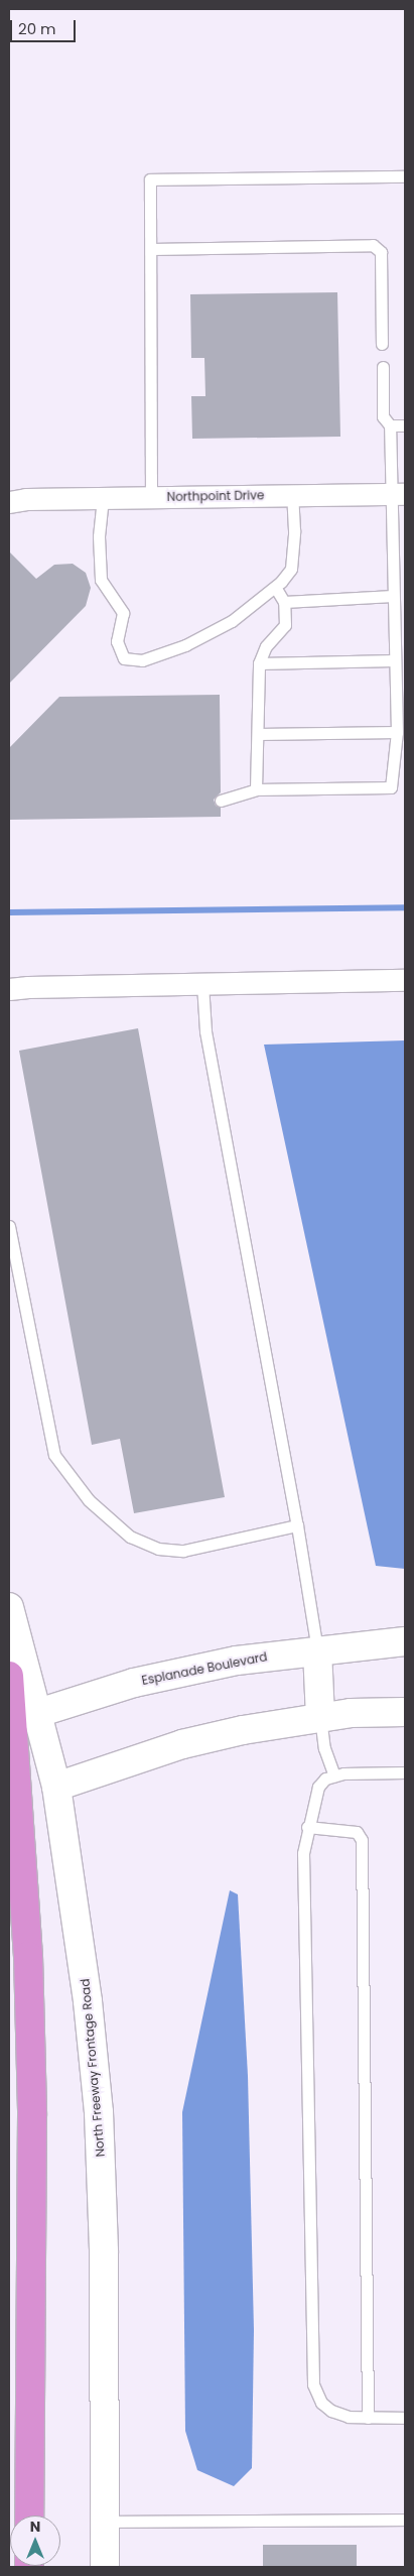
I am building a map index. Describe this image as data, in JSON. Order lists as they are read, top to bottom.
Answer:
{
  "streets": {
    "main road": ["Esplanade Boulevard", "North Freeway Frontage Road"],
    "street": ["Northpoint Drive"]
  },
  "crossings": [
    ["Esplanade Boulevard", "North Freeway Frontage Road"]
  ],
  "scale_bar": "20 m",
  "north": "top"
}
